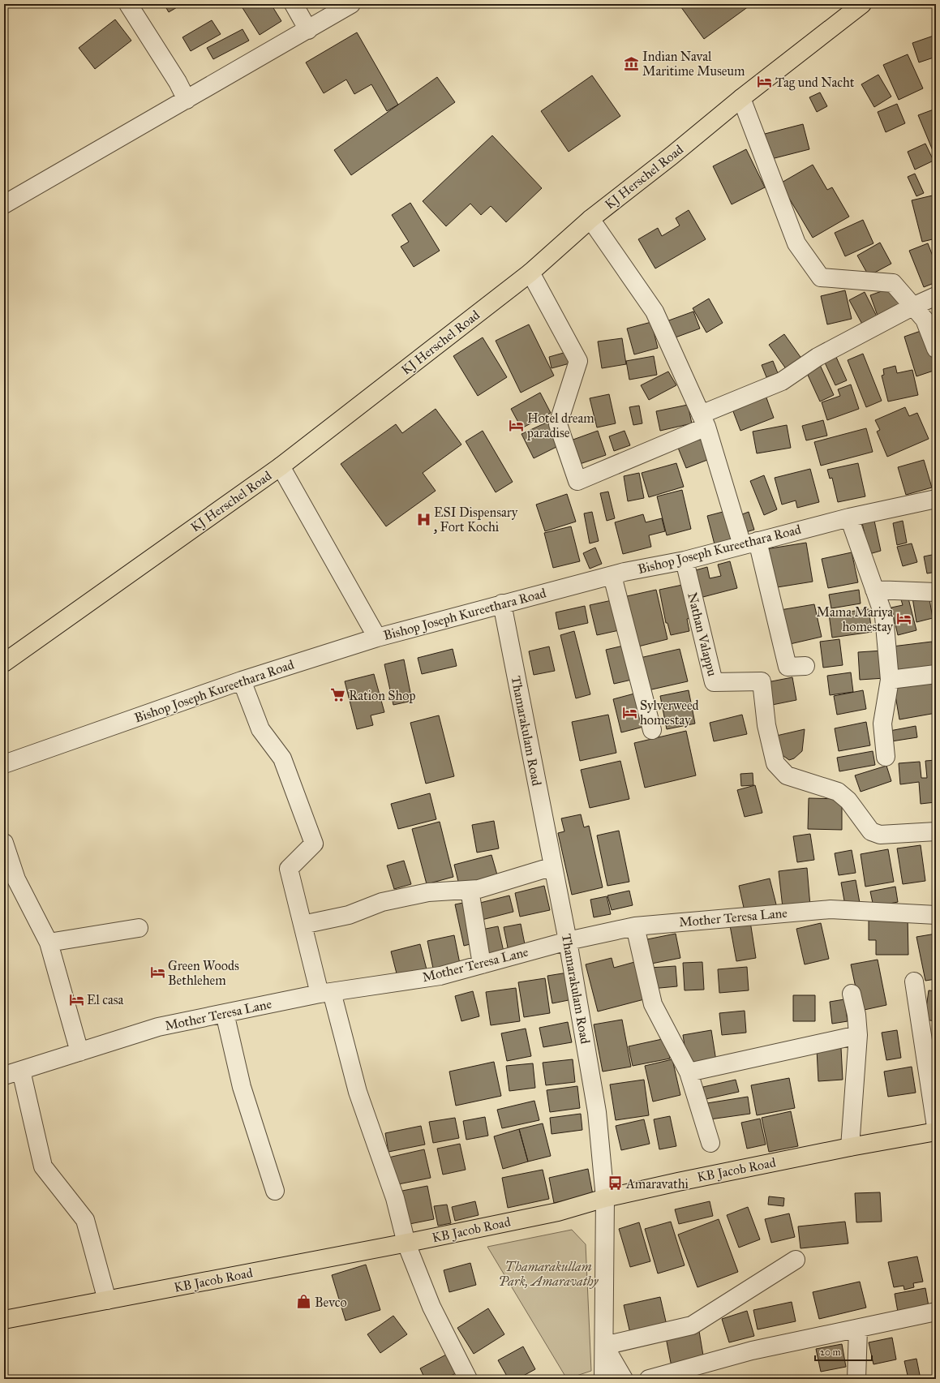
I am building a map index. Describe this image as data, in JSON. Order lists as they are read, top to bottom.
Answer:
{
  "streets": {
    "main road": ["KJ Herschel Road", "KB Jacob Road"],
    "street": [
      "Bishop Joseph Kureethara Road",
      "Nathan Valappu",
      "Thamarakulam Road",
      "Mother Teresa Lane"
    ]
  },
  "crossings": [
    ["Bishop Joseph Kureethara Road", "Nathan Valappu"],
    ["Bishop Joseph Kureethara Road", "Thamarakulam Road"],
    ["Thamarakulam Road", "Mother Teresa Lane"],
    ["Thamarakulam Road", "KB Jacob Road"]
  ],
  "parks": ["Thamarakullam Park, Amaravathy"],
  "places": {
    "museum": ["Indian Naval Maritime Museum"],
    "hotel": [
      "Tag und Nacht",
      "Hotel dream paradise",
      "Mama Mariya homestay",
      "Sylverweed homestay",
      "Green Woods Bethlehem",
      "El casa"
    ],
    "hospital": ["ESI Dispensary , Fort Kochi"],
    "supermarket": ["Ration Shop"],
    "bus stop": ["Amaravathi"],
    "shop": ["Bevco"]
  },
  "scale_bar": "20 m"
}
